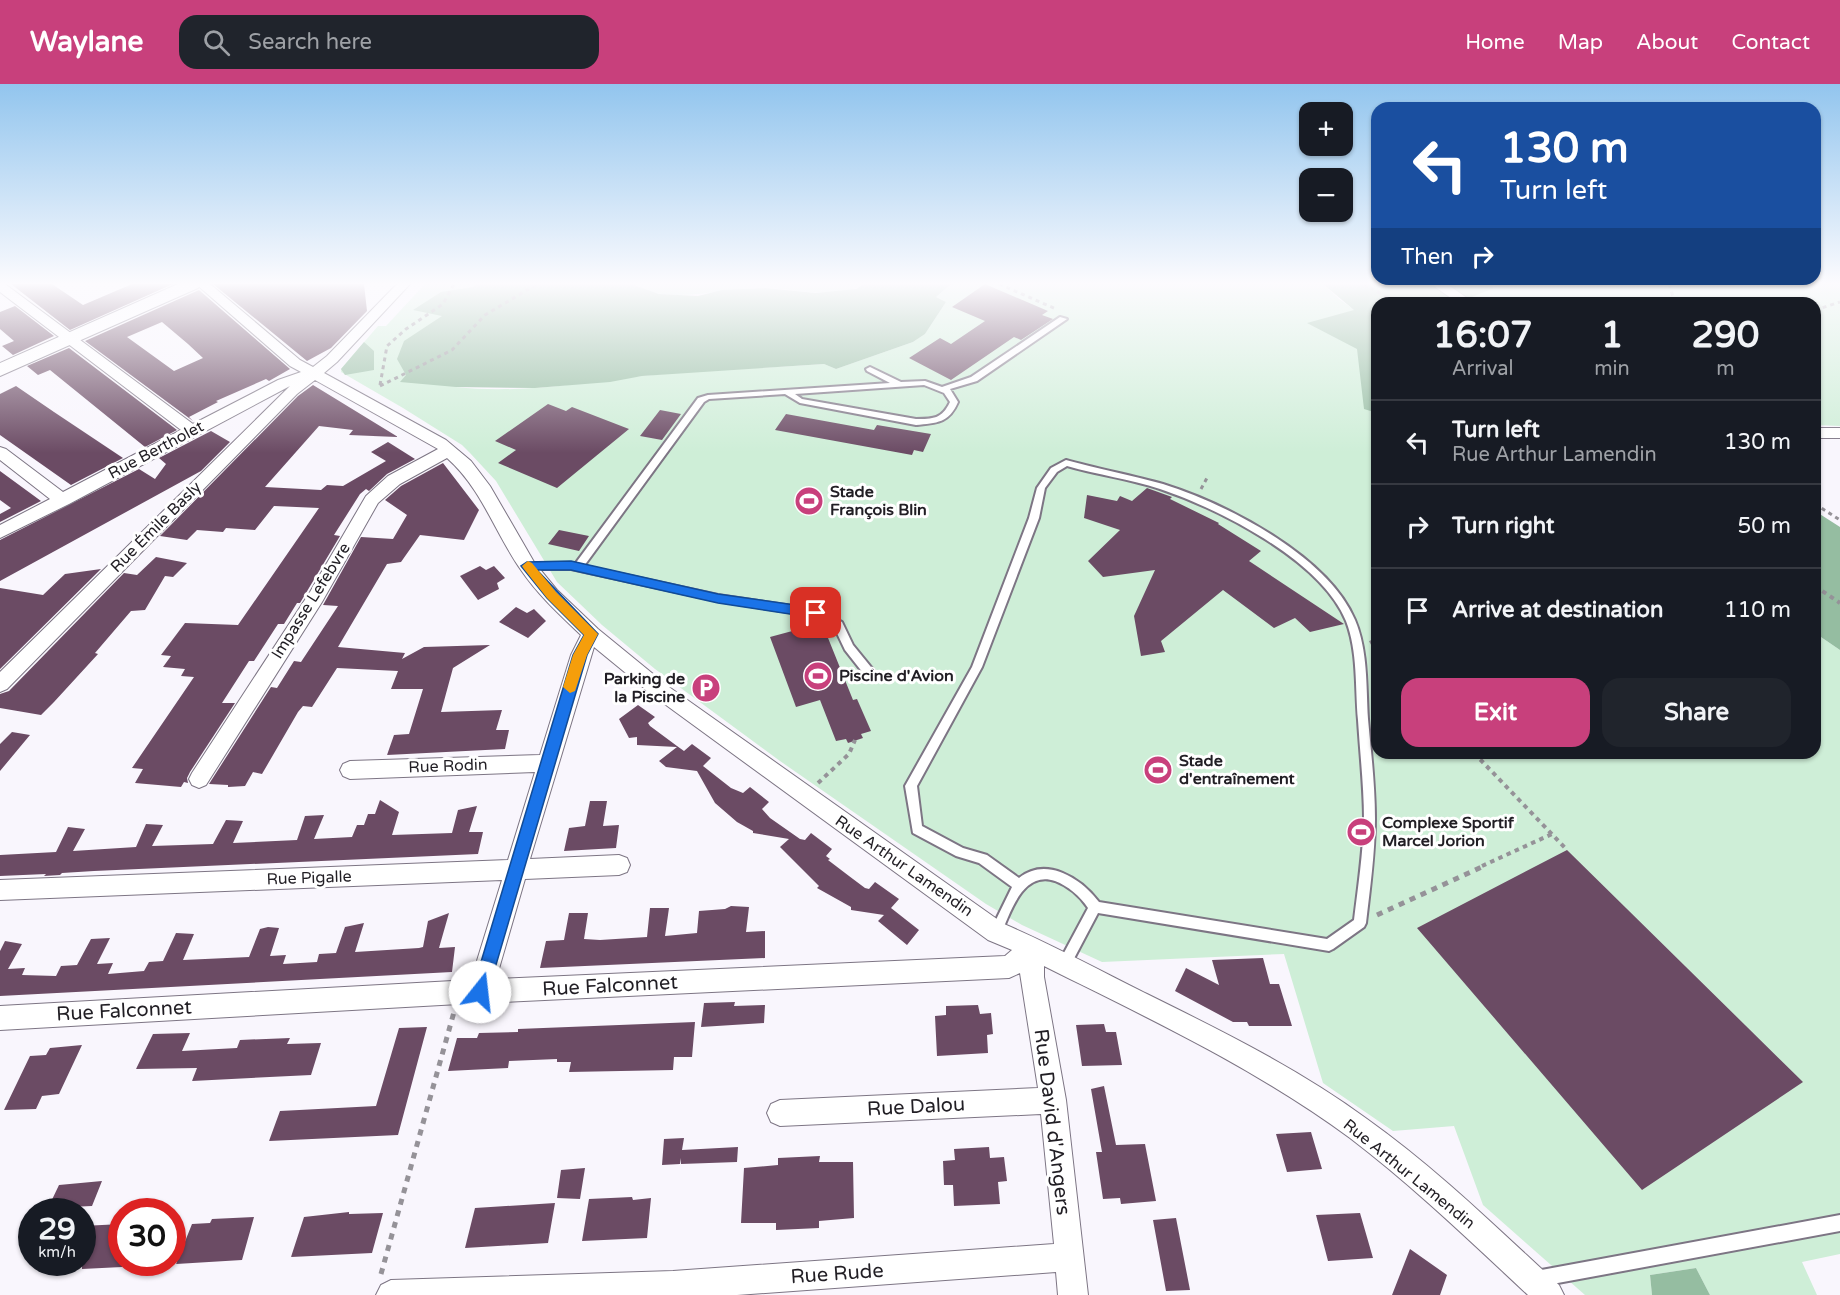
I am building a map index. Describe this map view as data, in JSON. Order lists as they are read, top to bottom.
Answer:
{
  "streets": {
    "street": [
      "Rue Bertholet",
      "Rue Émile Basly",
      "Impasse Lefebvre",
      "Rue Rodin",
      "Rue Arthur Lamendin",
      "Rue Pigalle",
      "Rue Falconnet",
      "Rue Dalou",
      "Rue David d'Angers",
      "Rue Rude"
    ]
  },
  "crossings": [
    ["Rue Bertholet", "Rue Émile Basly"],
    ["Rue Bertholet", "Rue Arthur Lamendin"],
    ["Rue Émile Basly", "Rue Arthur Lamendin"],
    ["Impasse Lefebvre", "Rue Arthur Lamendin"],
    ["Rue Arthur Lamendin", "Rue Falconnet"],
    ["Rue Arthur Lamendin", "Rue David d'Angers"],
    ["Rue Falconnet", "Rue David d'Angers"],
    ["Rue Dalou", "Rue David d'Angers"],
    ["Rue David d'Angers", "Rue Rude"]
  ],
  "places": {
    "sports": [
      "Stade François Blin",
      "Piscine d'Avion",
      "Stade d'entraînement",
      "Complexe Sportif Marcel Jorion"
    ],
    "parking": ["Parking de la Piscine"]
  },
  "page": {
    "header": "Waylane",
    "search": "Search here",
    "nav": [
      "Home",
      "Map",
      "About",
      "Contact"
    ],
    "map_buttons": ["+", "−"],
    "turn": ["130 m", "Turn left"],
    "then": "Then",
    "eta": [
      "16:07",
      "Arrival",
      "1",
      "min",
      "290",
      "m"
    ],
    "list": [
      {
        "name": "Turn left",
        "note": "Rue Arthur Lamendin",
        "value": "130 m"
      },
      {
        "name": "Turn right",
        "value": "50 m"
      },
      {
        "name": "Arrive at destination",
        "value": "110 m"
      }
    ],
    "buttons": ["Exit", "Share"],
    "speed": "29 km/h",
    "limit": "30"
  }
}
